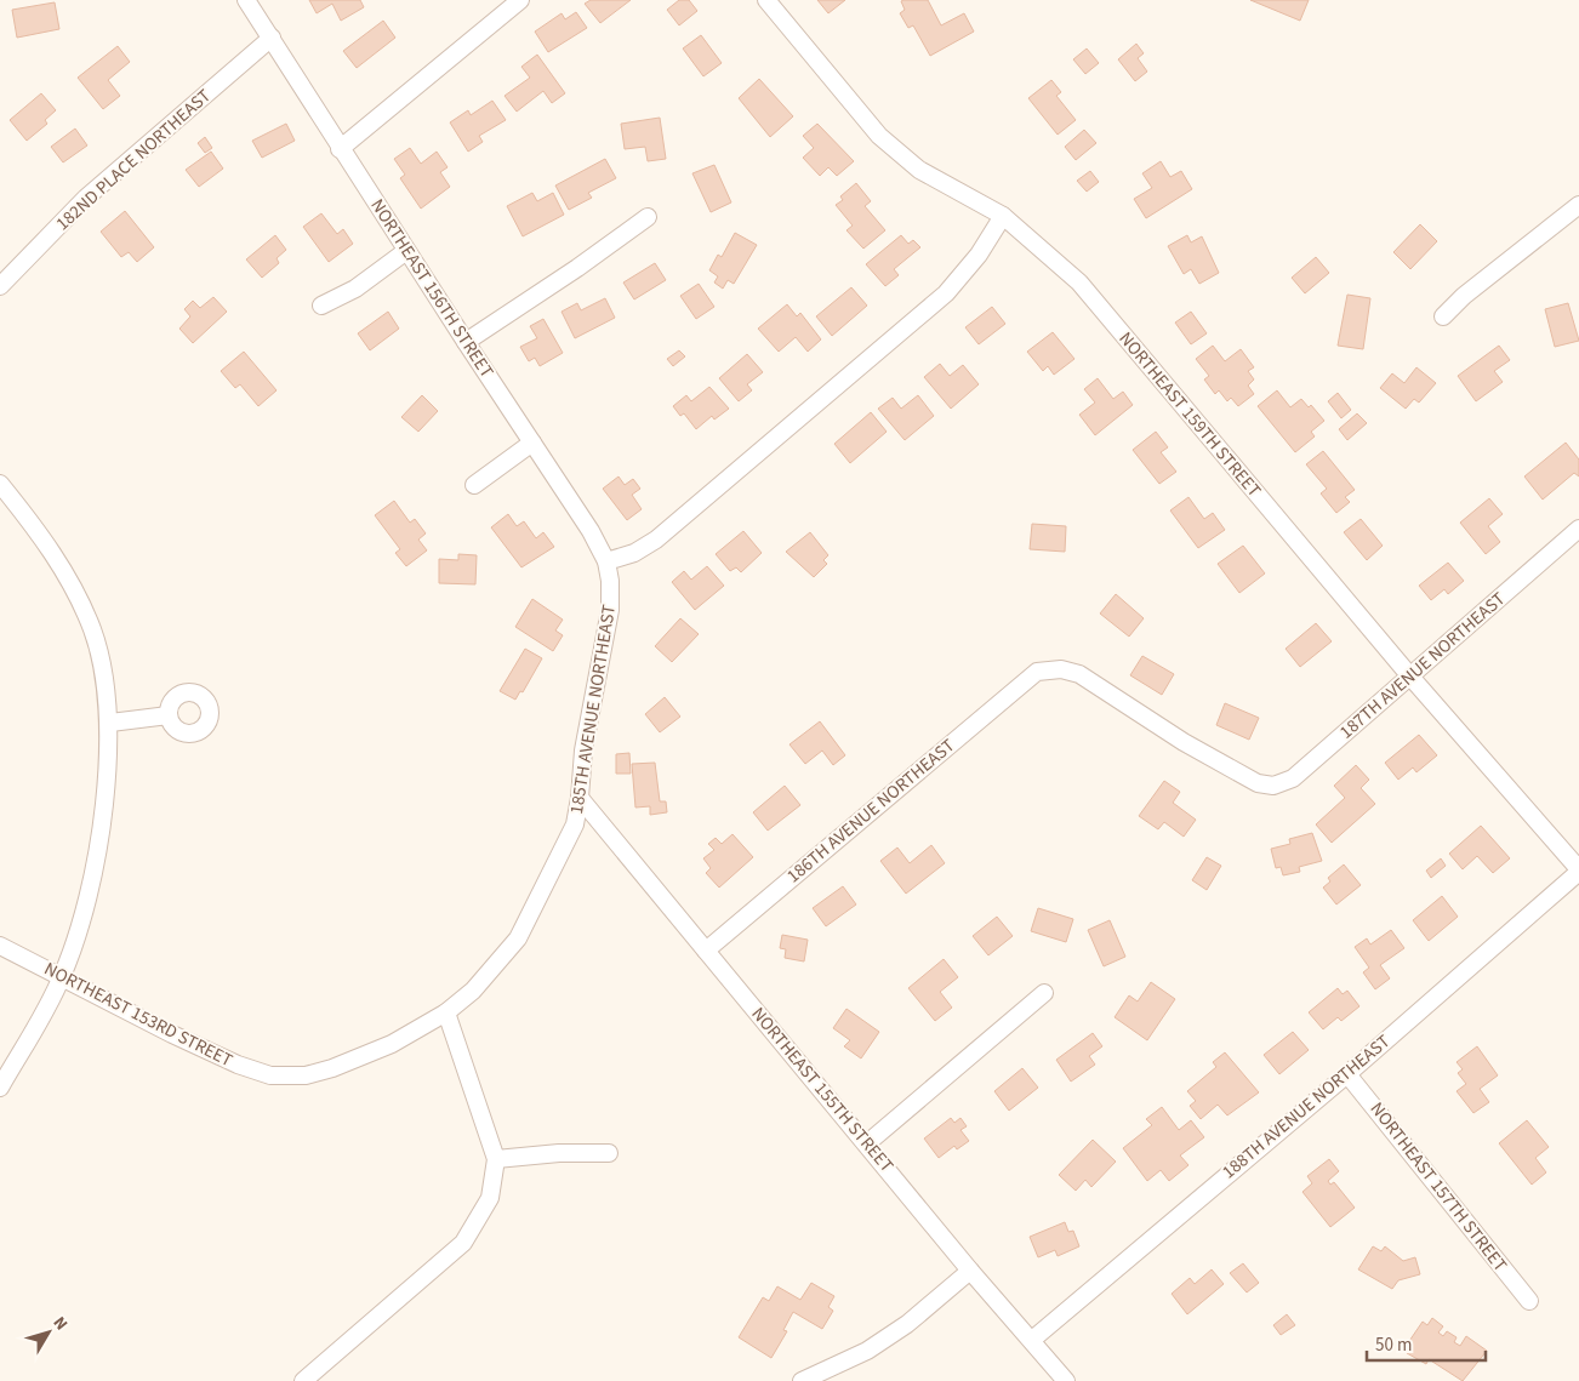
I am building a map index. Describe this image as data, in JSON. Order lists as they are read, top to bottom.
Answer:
{
  "streets": {
    "street": [
      "182ND PLACE NORTHEAST",
      "NORTHEAST 156TH STREET",
      "NORTHEAST 159TH STREET",
      "187TH AVENUE NORTHEAST",
      "185TH AVENUE NORTHEAST",
      "186TH AVENUE NORTHEAST",
      "NORTHEAST 153RD STREET",
      "NORTHEAST 155TH STREET",
      "188TH AVENUE NORTHEAST",
      "NORTHEAST 157TH STREET"
    ]
  },
  "crossings": [
    ["182ND PLACE NORTHEAST", "NORTHEAST 156TH STREET"],
    ["NORTHEAST 156TH STREET", "185TH AVENUE NORTHEAST"],
    ["NORTHEAST 159TH STREET", "187TH AVENUE NORTHEAST"],
    ["NORTHEAST 159TH STREET", "188TH AVENUE NORTHEAST"],
    ["187TH AVENUE NORTHEAST", "186TH AVENUE NORTHEAST"],
    ["185TH AVENUE NORTHEAST", "NORTHEAST 153RD STREET"],
    ["185TH AVENUE NORTHEAST", "NORTHEAST 155TH STREET"],
    ["186TH AVENUE NORTHEAST", "NORTHEAST 155TH STREET"],
    ["NORTHEAST 155TH STREET", "188TH AVENUE NORTHEAST"],
    ["188TH AVENUE NORTHEAST", "NORTHEAST 157TH STREET"]
  ],
  "scale_bar": "50 m",
  "north": "top right"
}
